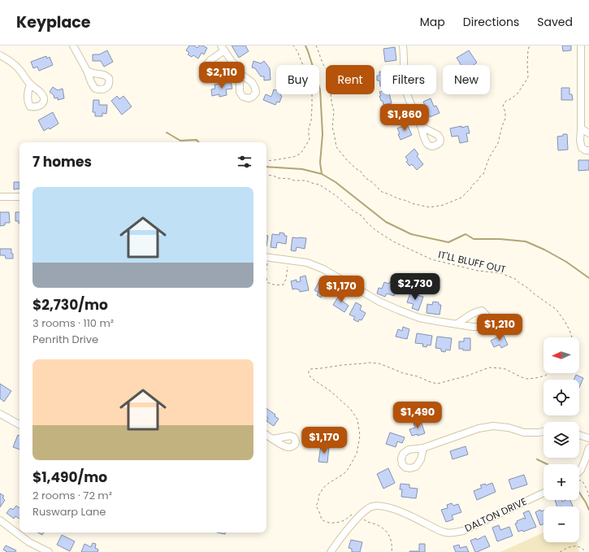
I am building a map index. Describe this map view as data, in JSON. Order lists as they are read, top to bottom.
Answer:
{
  "streets": {
    "street": ["DALTON DRIVE"],
    "path": ["IT'LL BLUFF OUT"]
  },
  "north": "left",
  "page": {
    "header": "Keyplace",
    "nav": ["Map", "Directions", "Saved"],
    "price": [
      "$2,110",
      "$1,860",
      "$2,730",
      "$1,170",
      "$1,210",
      "$1,490",
      "$1,170"
    ],
    "chip": [
      "Buy",
      "Rent",
      "Filters",
      "New"
    ],
    "heading": "7 homes",
    "list": [
      {
        "name": "$2,730/mo",
        "note": "3 rooms · 110 m² · Penrith Drive"
      },
      {
        "name": "$1,490/mo",
        "note": "2 rooms · 72 m² · Ruswarp Lane"
      }
    ],
    "map_buttons": ["+", "−"]
  }
}
